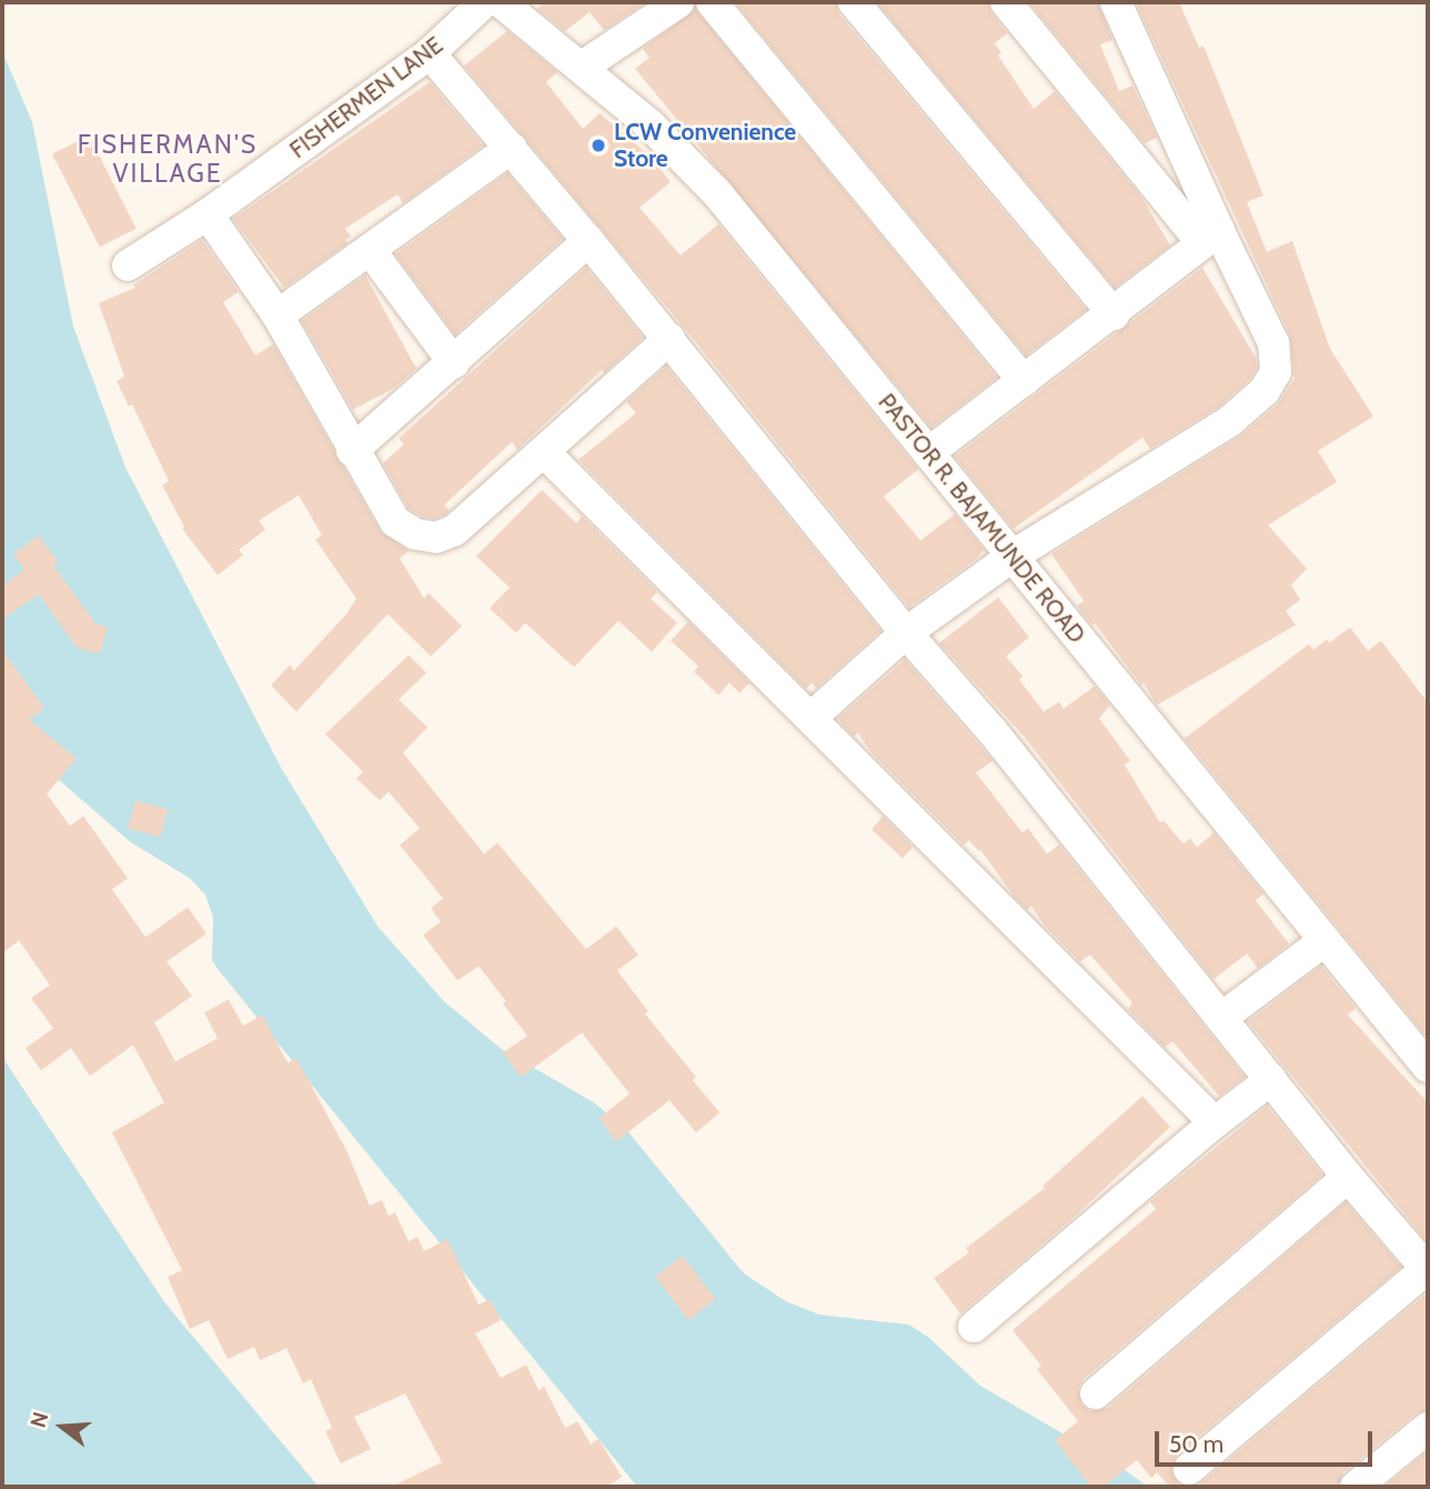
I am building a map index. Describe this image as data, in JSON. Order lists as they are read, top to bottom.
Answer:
{
  "streets": {
    "street": ["FISHERMEN LANE", "PASTOR R. BAJAMUNDE ROAD"]
  },
  "districts": ["FISHERMAN'S VILLAGE"],
  "places": ["LCW Convenience Store"],
  "scale_bar": "50 m",
  "north": "left"
}
